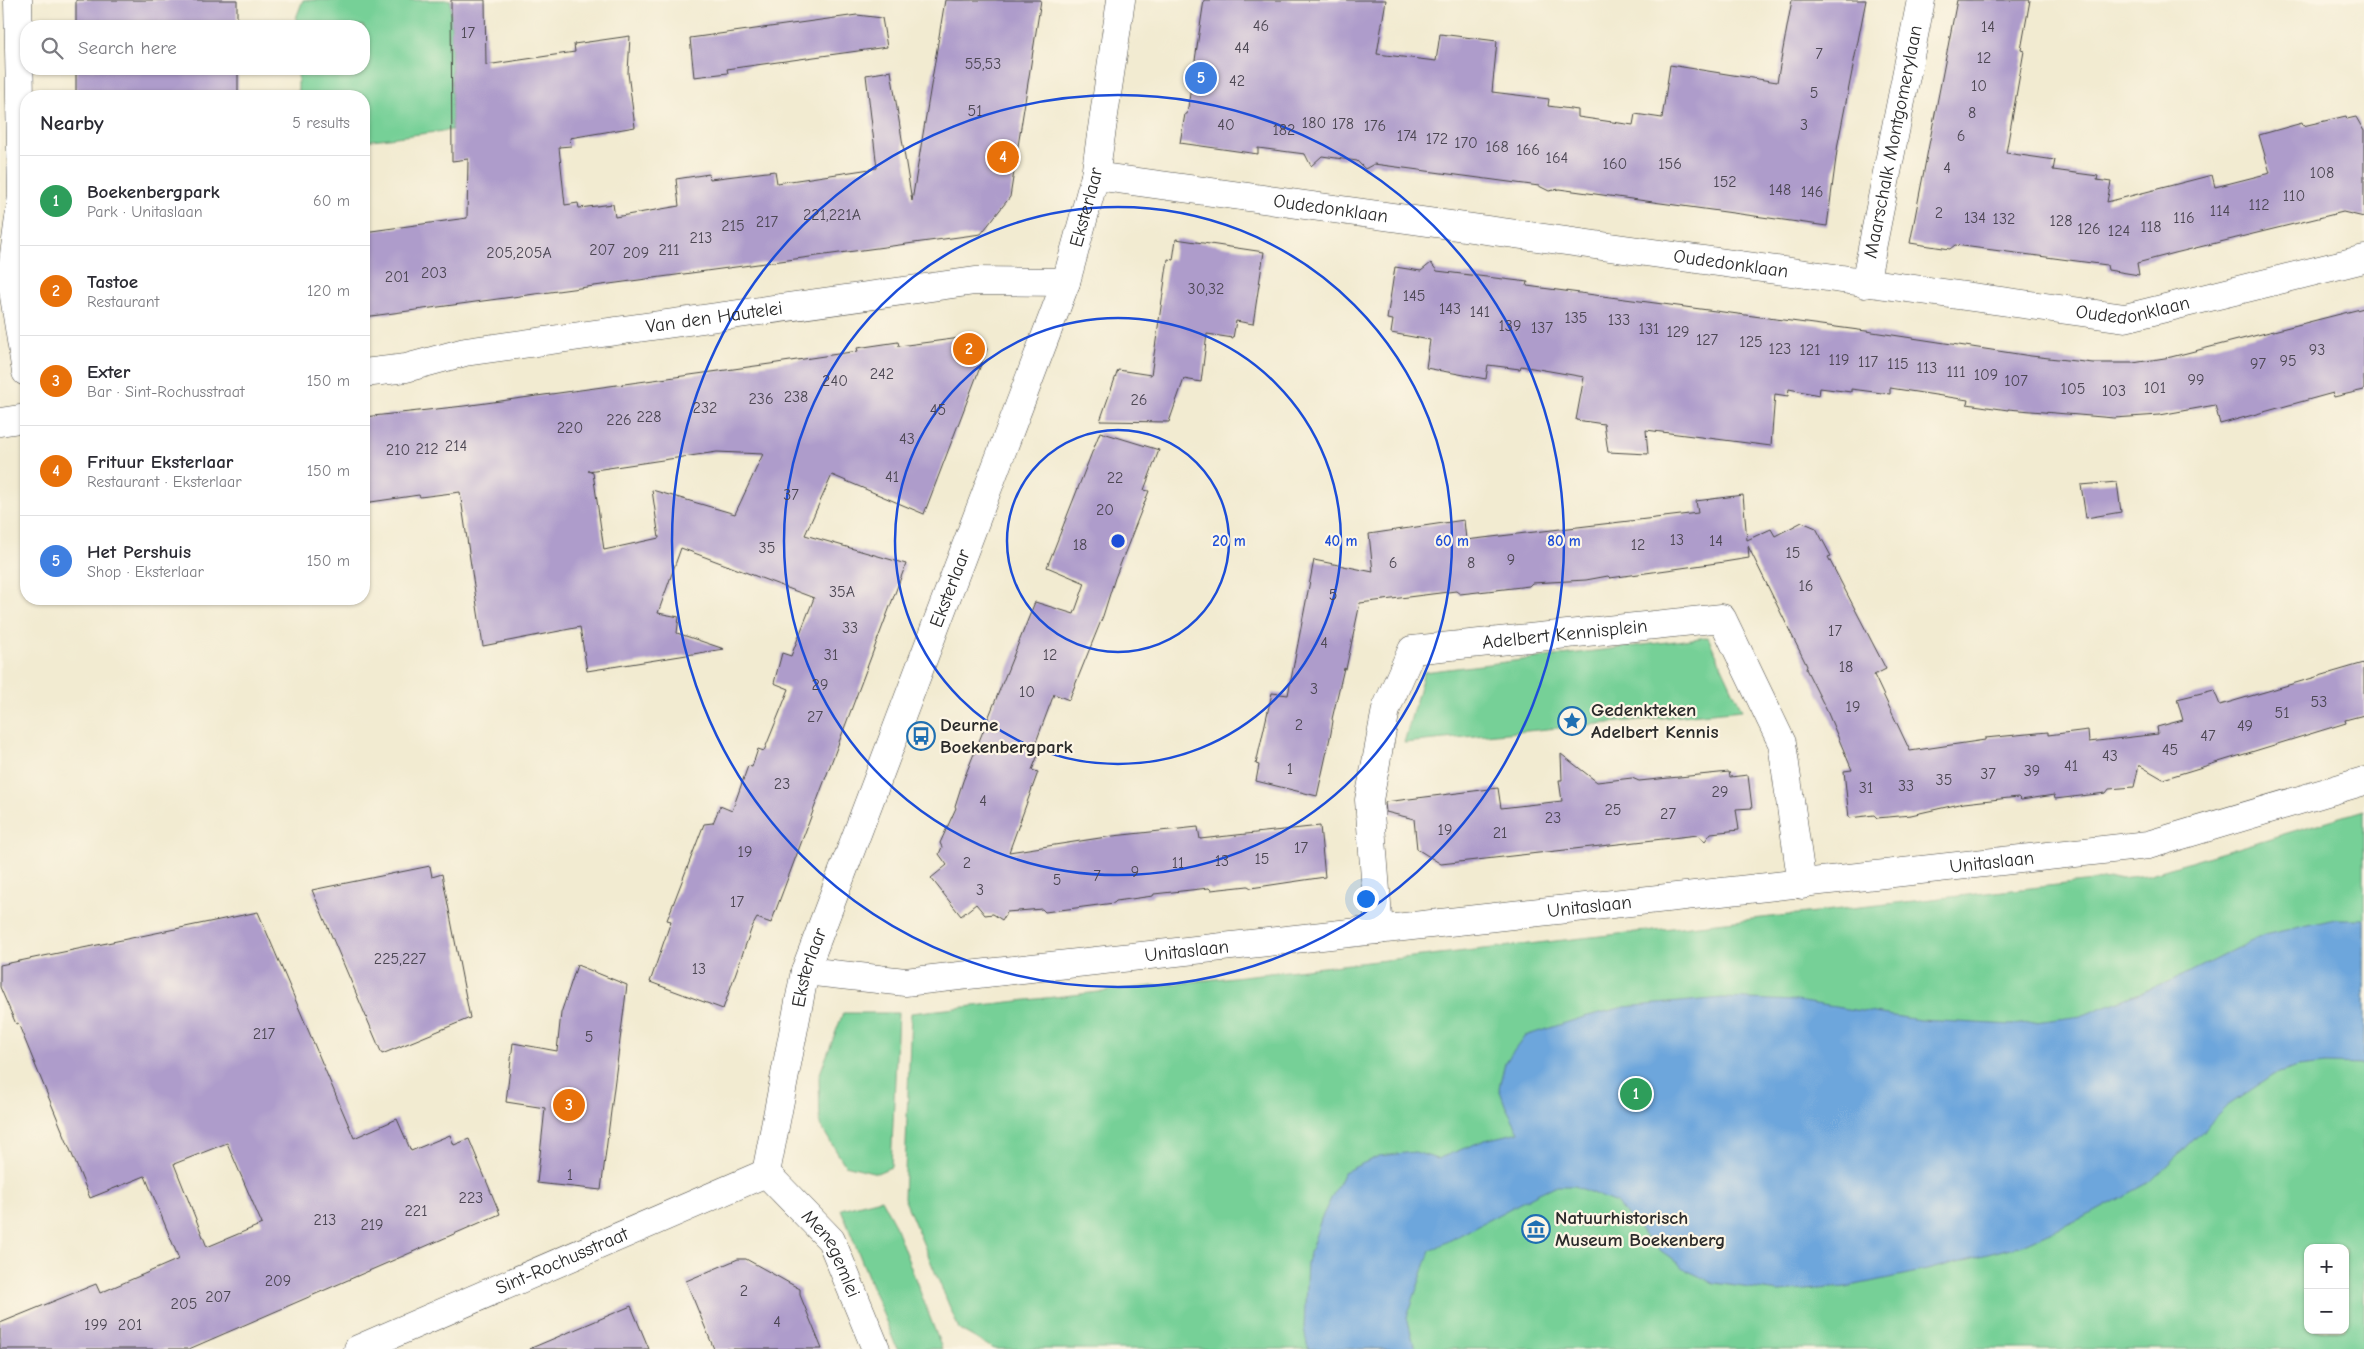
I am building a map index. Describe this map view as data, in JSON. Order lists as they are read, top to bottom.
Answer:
{
  "streets": {
    "street": [
      "Maarschalk Montgomerylaan",
      "Eksterlaar",
      "Oudedonklaan",
      "Van den Hautelei",
      "Adelbert Kennisplein",
      "Unitaslaan",
      "Menegemlei",
      "Sint-Rochusstraat"
    ]
  },
  "crossings": [
    ["Maarschalk Montgomerylaan", "Oudedonklaan"],
    ["Eksterlaar", "Oudedonklaan"],
    ["Eksterlaar", "Van den Hautelei"],
    ["Eksterlaar", "Unitaslaan"],
    ["Eksterlaar", "Menegemlei"],
    ["Eksterlaar", "Sint-Rochusstraat"],
    ["Adelbert Kennisplein", "Unitaslaan"],
    ["Menegemlei", "Sint-Rochusstraat"]
  ],
  "places": {
    "place": ["Gedenkteken Adelbert Kennis"],
    "bus stop": ["Deurne Boekenbergpark"],
    "museum": ["Natuurhistorisch Museum Boekenberg"]
  },
  "house_numbers": [
    "46",
    "14",
    "17",
    "44",
    "7",
    "12",
    "55,53",
    "42",
    "10",
    "5",
    "51",
    "8",
    "180",
    "178",
    "40",
    "3",
    "176",
    "182",
    "174",
    "6",
    "172",
    "170",
    "168",
    "166",
    "164",
    "160",
    "156",
    "4",
    "108",
    "152",
    "148",
    "146",
    "110",
    "112",
    "114",
    "2",
    "221,221A",
    "134",
    "116",
    "132",
    "128",
    "217",
    "215",
    "118",
    "126",
    "124",
    "213",
    "207",
    "211",
    "205,205A",
    "209",
    "203",
    "201",
    "30,32",
    "145",
    "143",
    "141",
    "135",
    "133",
    "139",
    "137",
    "131",
    "129",
    "127",
    "125",
    "123",
    "121",
    "93",
    "119",
    "95",
    "117",
    "115",
    "97",
    "113",
    "111",
    "242",
    "109",
    "99",
    "240",
    "107",
    "101",
    "105",
    "103",
    "238",
    "236",
    "26",
    "232",
    "45",
    "228",
    "226",
    "220",
    "43",
    "214",
    "212",
    "210",
    "41",
    "22",
    "37",
    "20",
    "13",
    "14",
    "18",
    "12",
    "35",
    "15",
    "9",
    "6",
    "8",
    "16",
    "35A",
    "5",
    "33",
    "17",
    "4",
    "31",
    "12",
    "18",
    "29",
    "3",
    "10",
    "53",
    "19",
    "51",
    "27",
    "2",
    "49",
    "47",
    "45",
    "43",
    "41",
    "1",
    "39",
    "37",
    "35",
    "23",
    "33",
    "31",
    "29",
    "4",
    "25",
    "27",
    "23",
    "19",
    "21",
    "17",
    "19",
    "15",
    "13",
    "2",
    "11",
    "9",
    "7",
    "5",
    "3",
    "17",
    "225,227",
    "13",
    "217",
    "5",
    "1",
    "223",
    "221",
    "213",
    "219",
    "209",
    "2",
    "207",
    "205",
    "4",
    "199",
    "201"
  ],
  "page": {
    "search": "Search here",
    "pins": [
      "5",
      "4",
      "2",
      "1",
      "3"
    ],
    "heading": ["Nearby", "5 results"],
    "list": [
      {
        "mark": "1",
        "name": "Boekenbergpark",
        "note": "Park · Unitaslaan",
        "value": "60 m"
      },
      {
        "mark": "2",
        "name": "Tastoe",
        "note": "Restaurant",
        "value": "120 m"
      },
      {
        "mark": "3",
        "name": "Exter",
        "note": "Bar · Sint-Rochusstraat",
        "value": "150 m"
      },
      {
        "mark": "4",
        "name": "Frituur Eksterlaar",
        "note": "Restaurant · Eksterlaar",
        "value": "150 m"
      },
      {
        "mark": "5",
        "name": "Het Pershuis",
        "note": "Shop · Eksterlaar",
        "value": "150 m"
      }
    ],
    "map_buttons": ["+", "−"]
  },
  "rings": [
    "20 m",
    "40 m",
    "60 m",
    "80 m"
  ]
}
